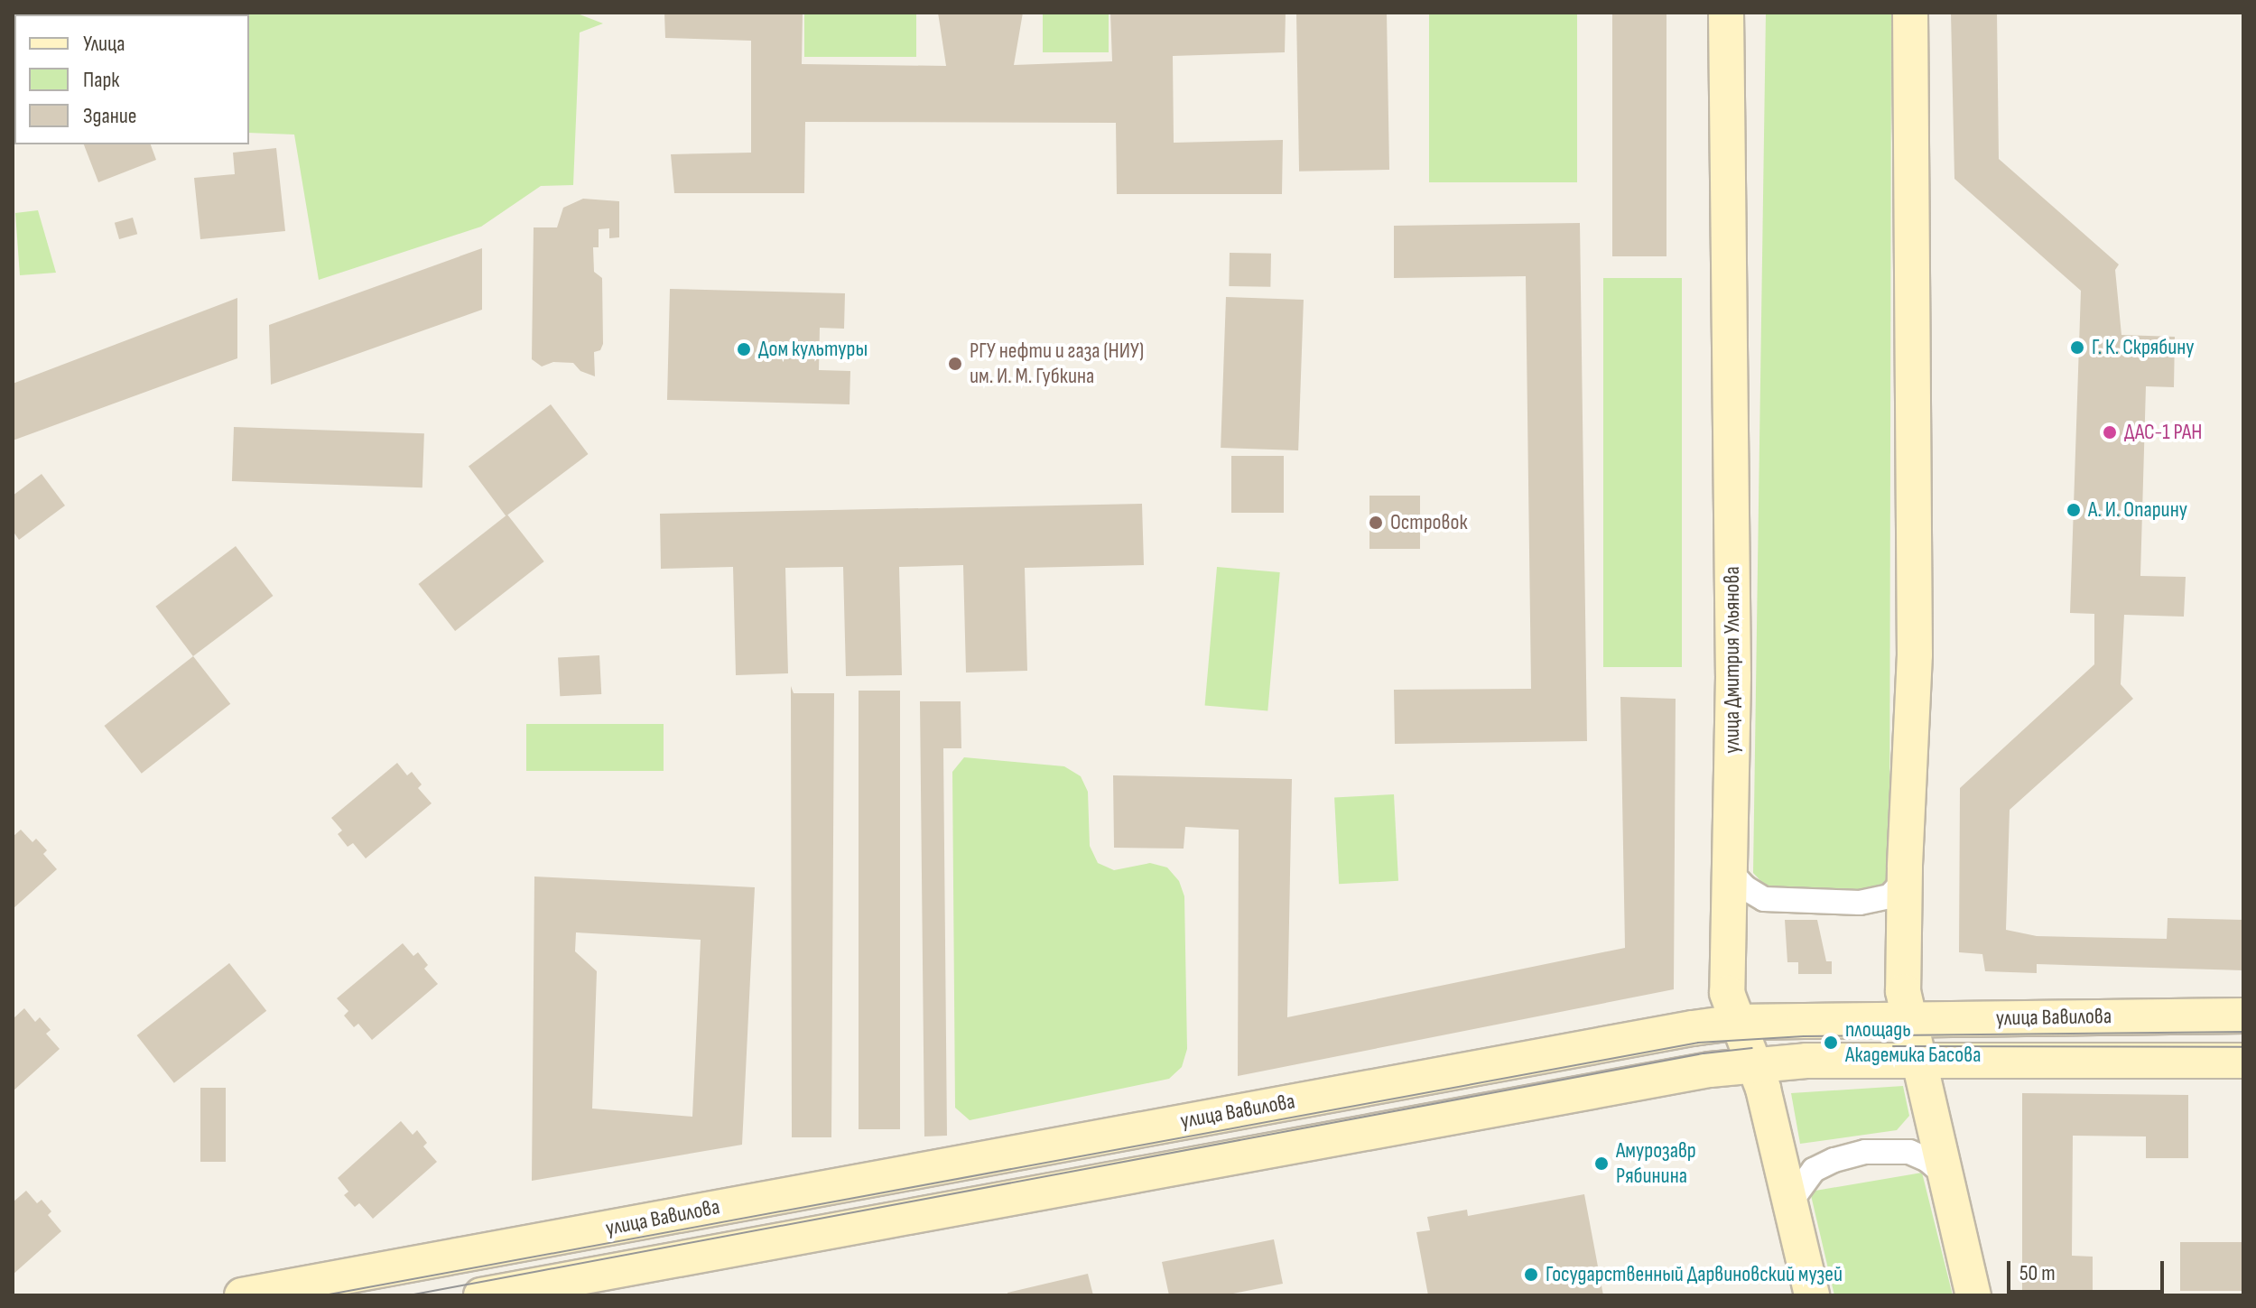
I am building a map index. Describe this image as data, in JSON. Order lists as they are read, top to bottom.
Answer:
{
  "streets": {
    "main road": ["улица Дмитрия Ульянова", "улица Вавилова"]
  },
  "crossings": [
    ["улица Дмитрия Ульянова", "улица Вавилова"]
  ],
  "places": [
    "Г. К. Скрябину",
    "Дом культуры",
    "РГУ нефти и газа (НИУ) им. И. М. Губкина",
    "ДАС-1 РАН",
    "А. И. Опарину",
    "Островок",
    "площадь Академика Басова",
    "Амурозавр Рябинина",
    "Государственный Дарвиновский музей"
  ],
  "legend": ["Улица", "Парк", "Здание"],
  "scale_bar": "50 m"
}
